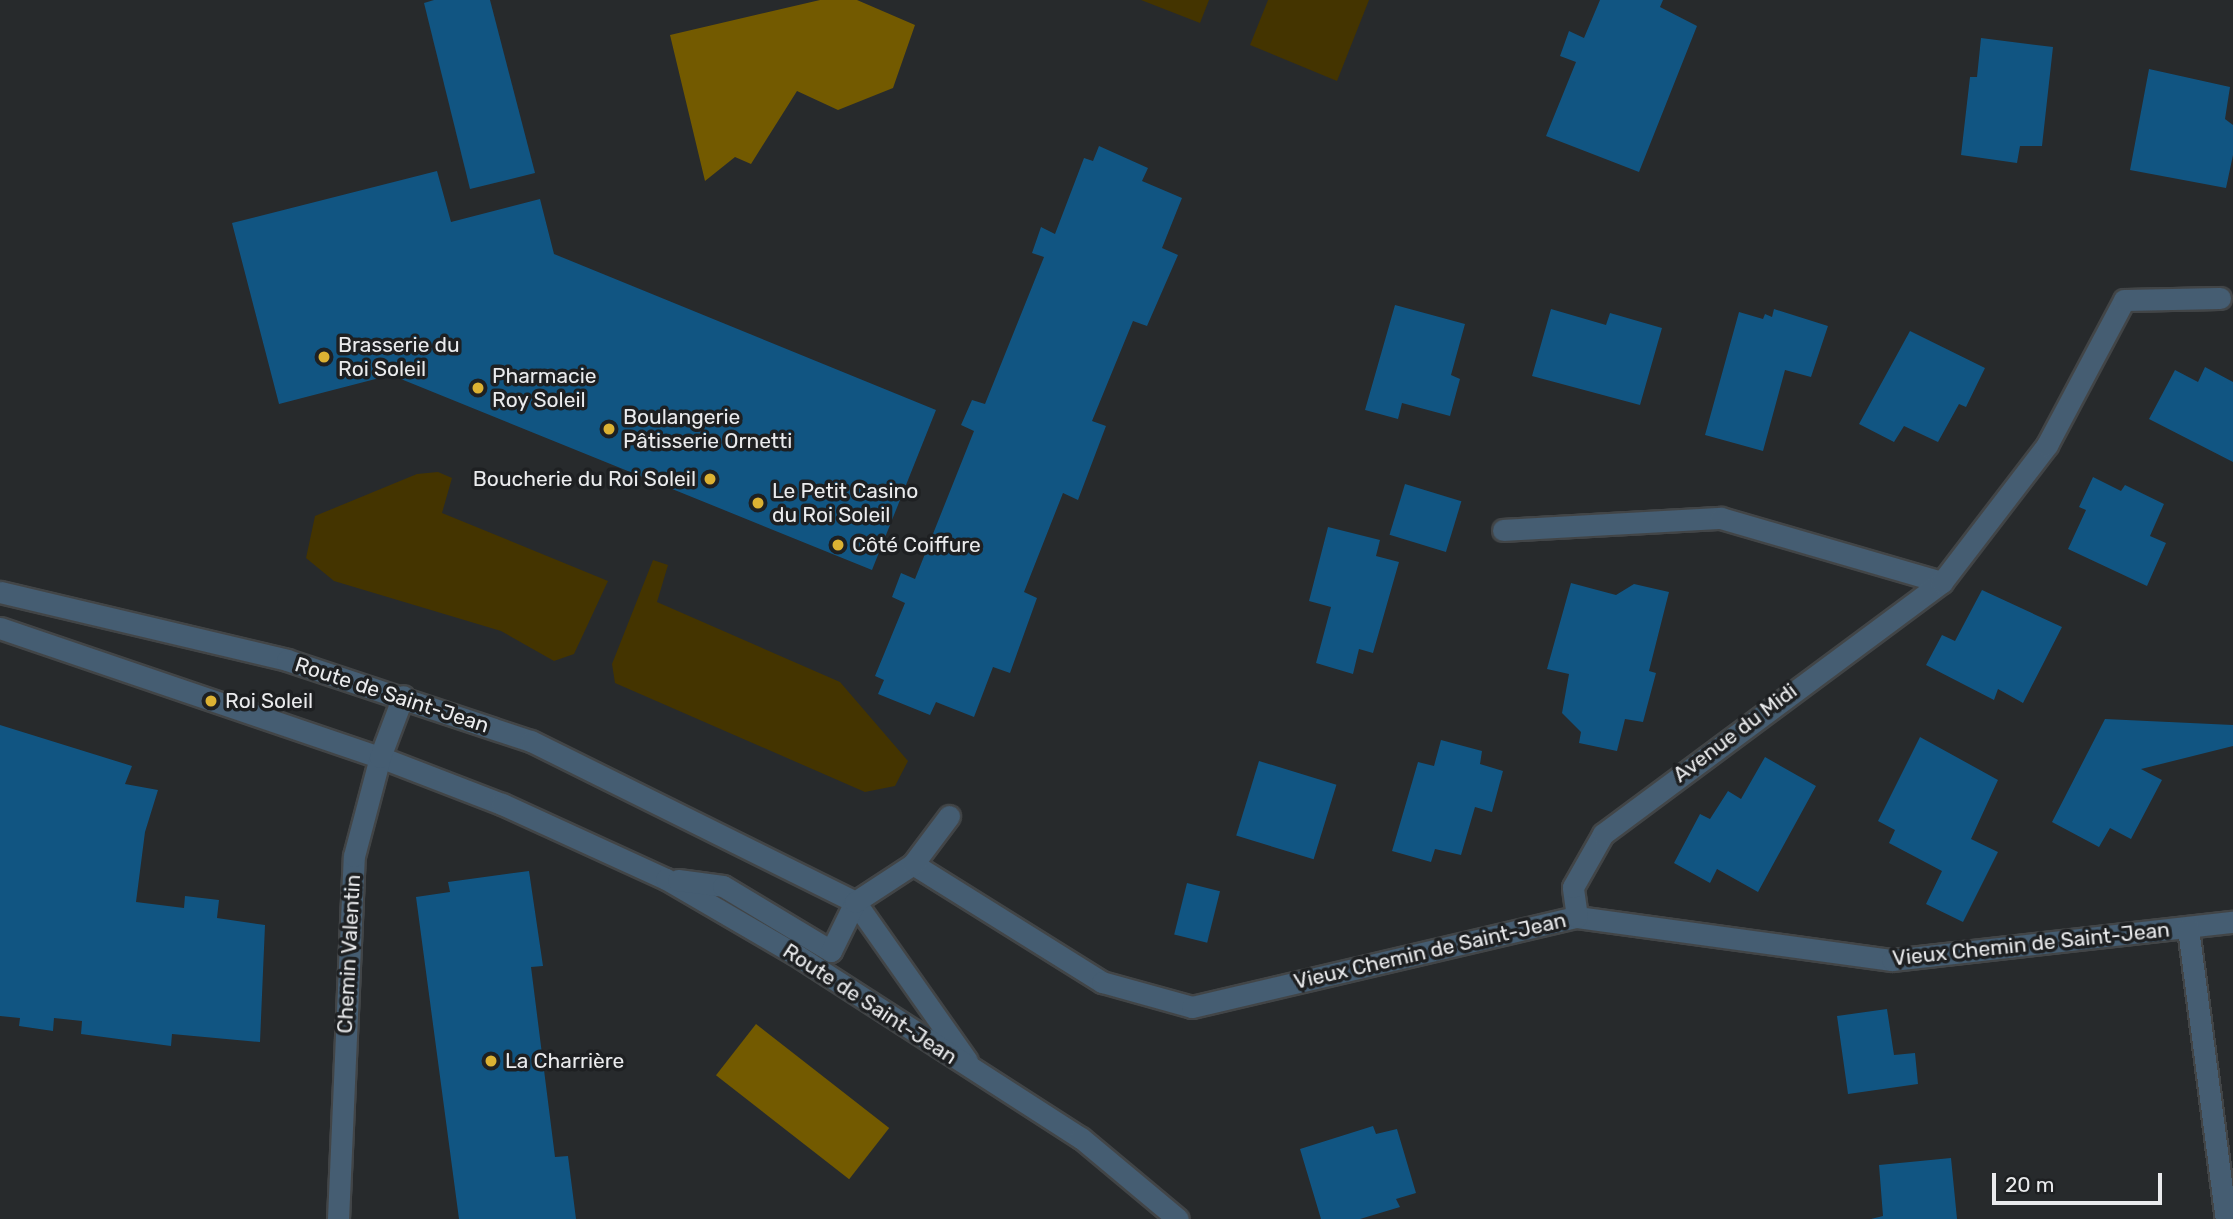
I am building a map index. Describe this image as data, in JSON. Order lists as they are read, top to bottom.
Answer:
{
  "streets": {
    "street": [
      "Route de Saint-Jean",
      "Avenue du Midi",
      "Vieux Chemin de Saint-Jean",
      "Chemin Valentin"
    ]
  },
  "crossings": [
    ["Route de Saint-Jean", "Chemin Valentin"],
    ["Avenue du Midi", "Vieux Chemin de Saint-Jean"]
  ],
  "places": [
    "Brasserie du Roi Soleil",
    "Pharmacie Roy Soleil",
    "Boulangerie Pâtisserie Ornetti",
    "Boucherie du Roi Soleil",
    "Le Petit Casino du Roi Soleil",
    "Côté Coiffure",
    "Roi Soleil",
    "La Charrière"
  ],
  "scale_bar": "20 m"
}
